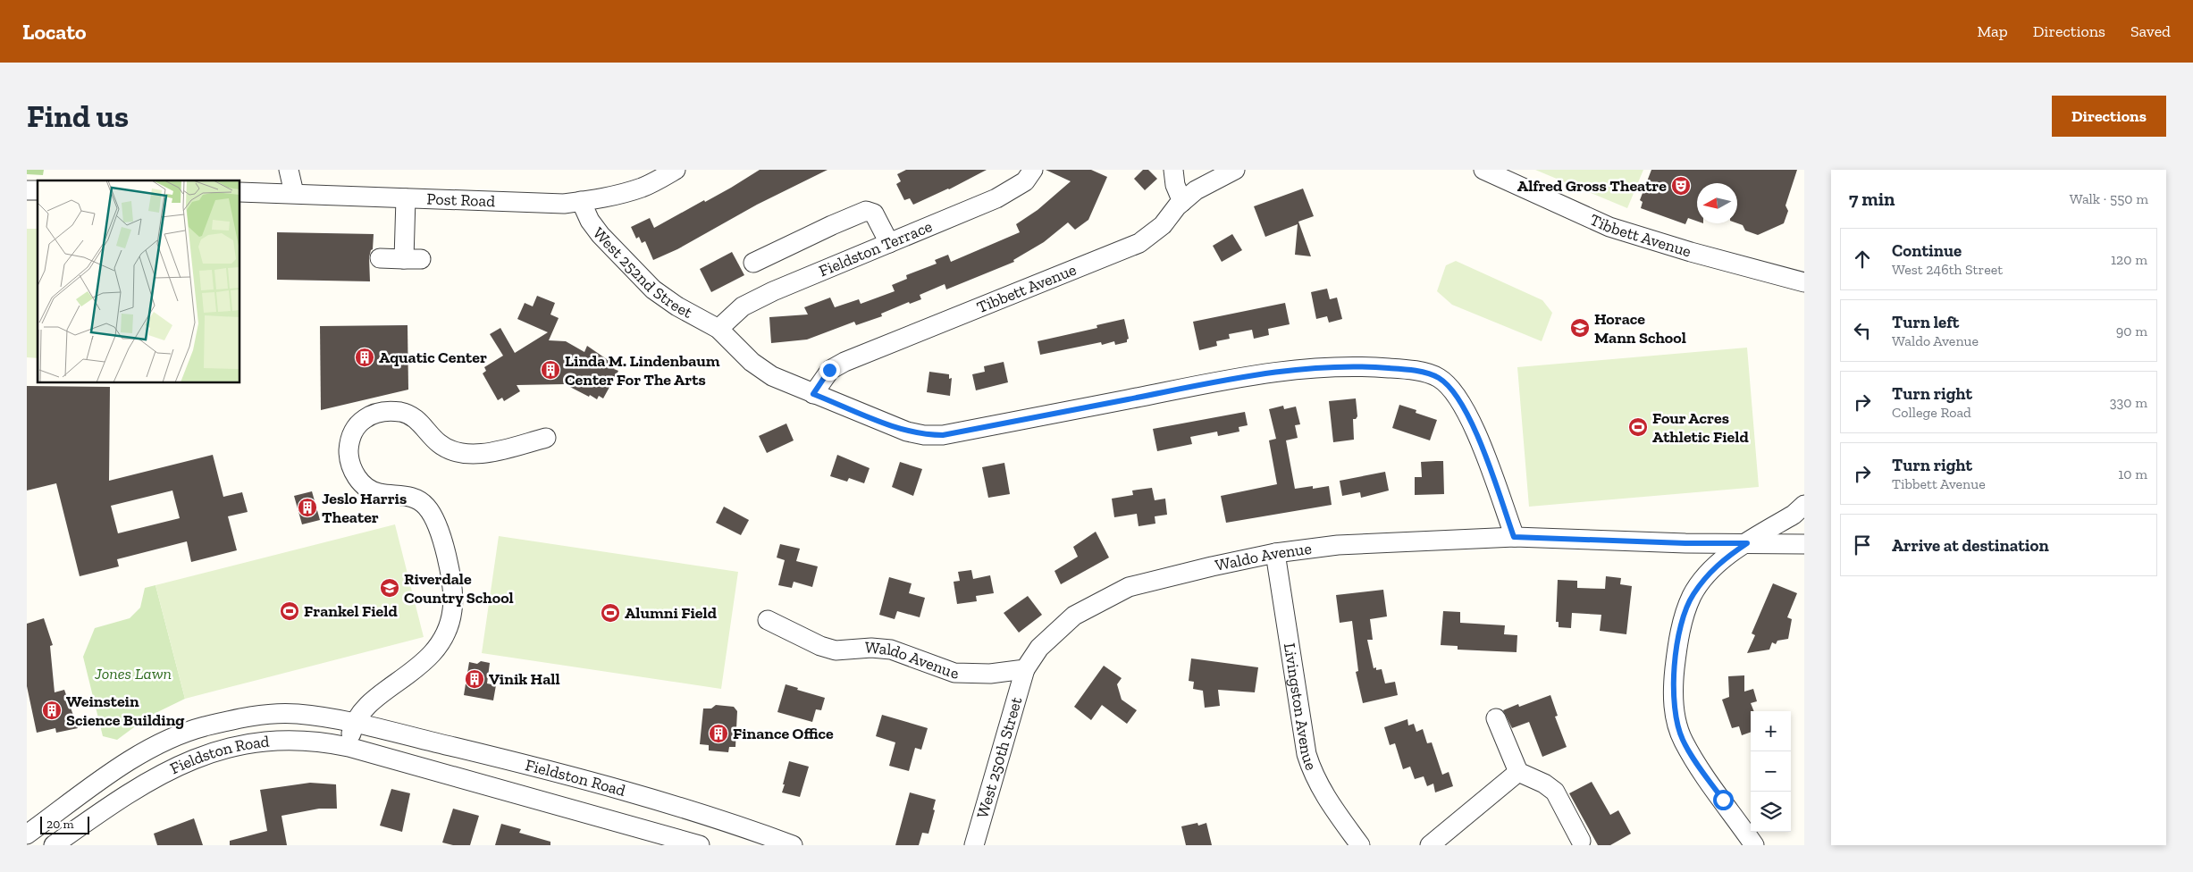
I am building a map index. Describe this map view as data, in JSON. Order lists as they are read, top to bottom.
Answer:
{
  "streets": {
    "street": [
      "Post Road",
      "Tibbett Avenue",
      "Fieldston Terrace",
      "West 252nd Street",
      "Waldo Avenue",
      "Livingston Avenue",
      "Fieldston Road",
      "West 250th Street"
    ]
  },
  "crossings": [
    ["Post Road", "West 252nd Street"],
    ["Tibbett Avenue", "West 252nd Street"],
    ["Fieldston Terrace", "West 252nd Street"],
    ["West 252nd Street", "Waldo Avenue"],
    ["Waldo Avenue", "Livingston Avenue"],
    ["Waldo Avenue", "West 250th Street"]
  ],
  "parks": ["Jones Lawn"],
  "places": {
    "theatre": ["Alfred Gross Theatre"],
    "school or university": ["Horace Mann School", "Riverdale Country School"],
    "building": [
      "Aquatic Center",
      "Linda M. Lindenbaum Center For The Arts",
      "Jeslo Harris Theater",
      "Vinik Hall",
      "Weinstein Science Building",
      "Finance Office"
    ],
    "sports": ["Four Acres Athletic Field", "Frankel Field", "Alumni Field"]
  },
  "scale_bar": "20 m",
  "north": "left",
  "page": {
    "header": "Locato",
    "nav": ["Map", "Directions", "Saved"],
    "buttons": "Directions",
    "title": "Find us",
    "heading": ["7 min", "Walk · 550 m"],
    "list": [
      ["Continue", "West 246th Street", "120 m"],
      ["Turn left", "Waldo Avenue", "90 m"],
      ["Turn right", "College Road", "330 m"],
      ["Turn right", "Tibbett Avenue", "10 m"],
      "Arrive at destination"
    ],
    "map_buttons": ["+", "−"],
    "scale": "20 m"
  }
}
